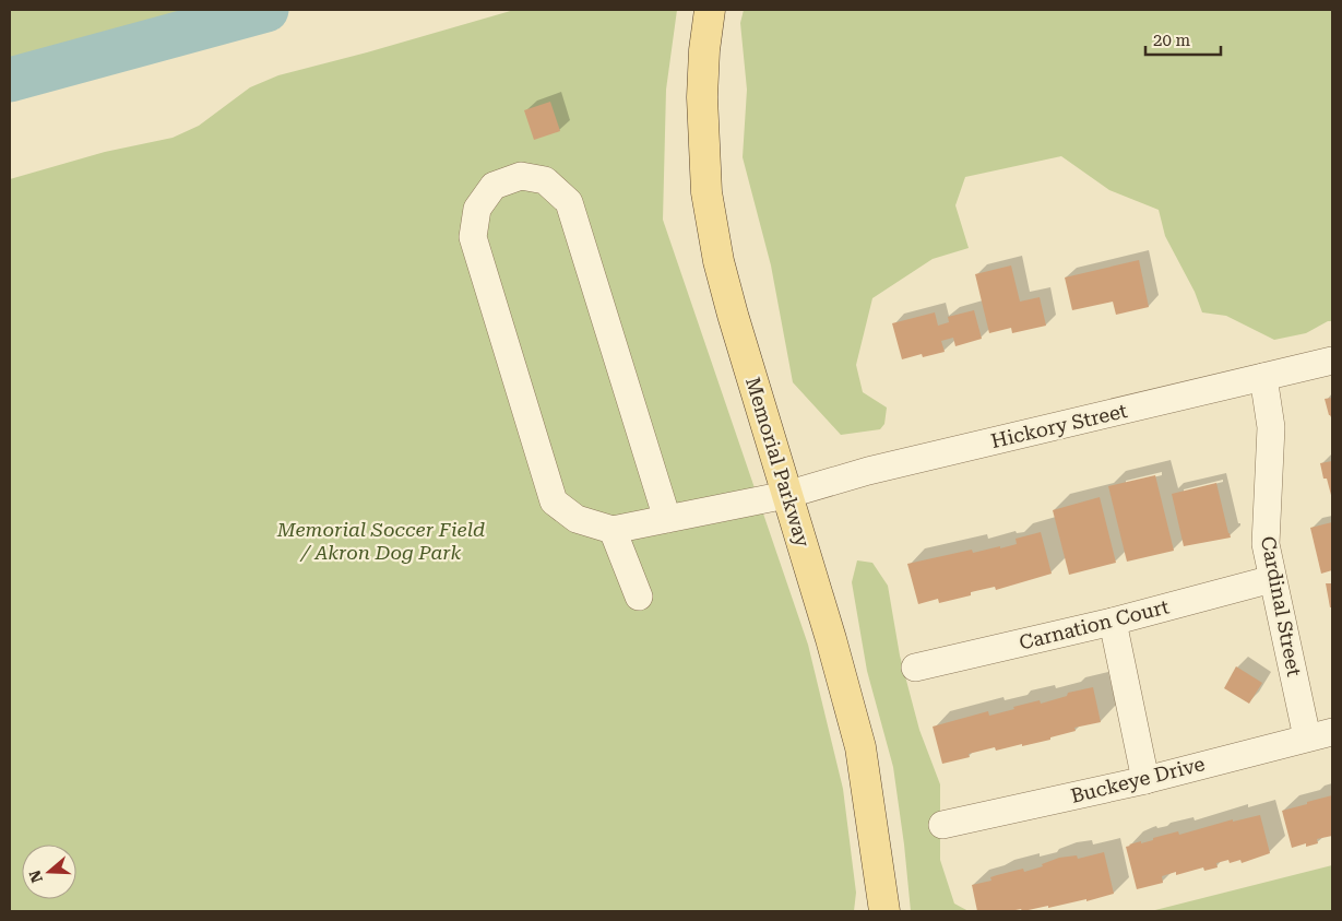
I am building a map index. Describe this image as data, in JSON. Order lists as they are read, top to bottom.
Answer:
{
  "streets": {
    "main road": ["Memorial Parkway"],
    "street": [
      "Hickory Street",
      "Cardinal Street",
      "Carnation Court",
      "Buckeye Drive"
    ]
  },
  "crossings": [
    ["Hickory Street", "Memorial Parkway"],
    ["Hickory Street", "Cardinal Street"],
    ["Cardinal Street", "Carnation Court"],
    ["Cardinal Street", "Buckeye Drive"]
  ],
  "parks": ["Memorial Soccer Field / Akron Dog Park"],
  "scale_bar": "20 m",
  "north": "left"
}
